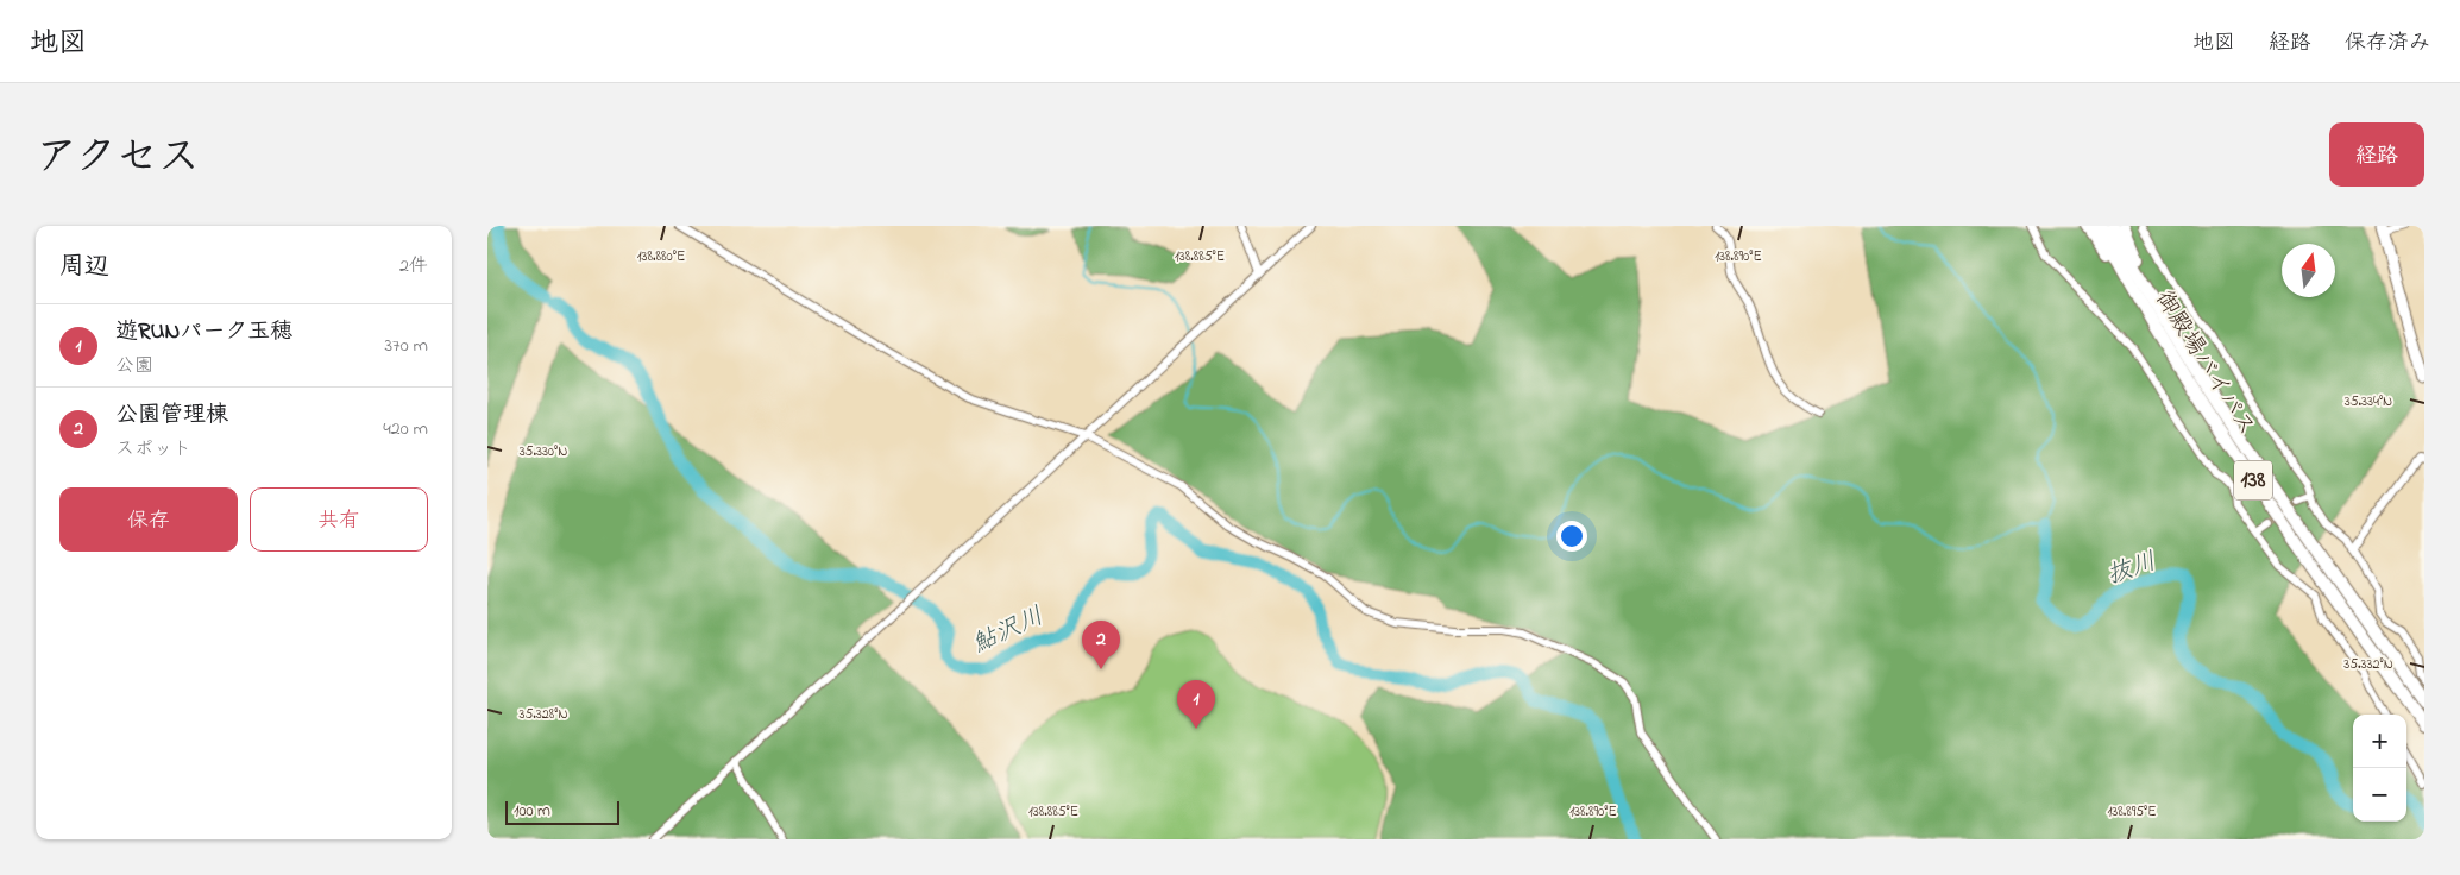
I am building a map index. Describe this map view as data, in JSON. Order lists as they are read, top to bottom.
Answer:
{
  "streets": {
    "highway": ["御殿場バイパス", "138"]
  },
  "water": ["抜川", "鮎沢川"],
  "scale_bar": "100 m",
  "north": "top",
  "page": {
    "header": "地図",
    "nav": ["地図", "経路", "保存済み"],
    "title": "アクセス",
    "buttons": [
      "経路",
      ["保存", "共有"]
    ],
    "heading": ["周辺", "2件"],
    "list": [
      {
        "mark": "1",
        "name": "遊RUNパーク玉穂",
        "note": "公園",
        "value": "370 m"
      },
      {
        "mark": "2",
        "name": "公園管理棟",
        "note": "スポット",
        "value": "420 m"
      }
    ],
    "pins": ["2", "1"],
    "map_buttons": ["+", "−"],
    "scale": "100 m"
  },
  "coordinates": [
    "138.880°E",
    "138.890°E",
    "138.885°E",
    "35.334°N",
    "35.330°N",
    "35.332°N",
    "35.328°N",
    "138.895°E"
  ]
}
